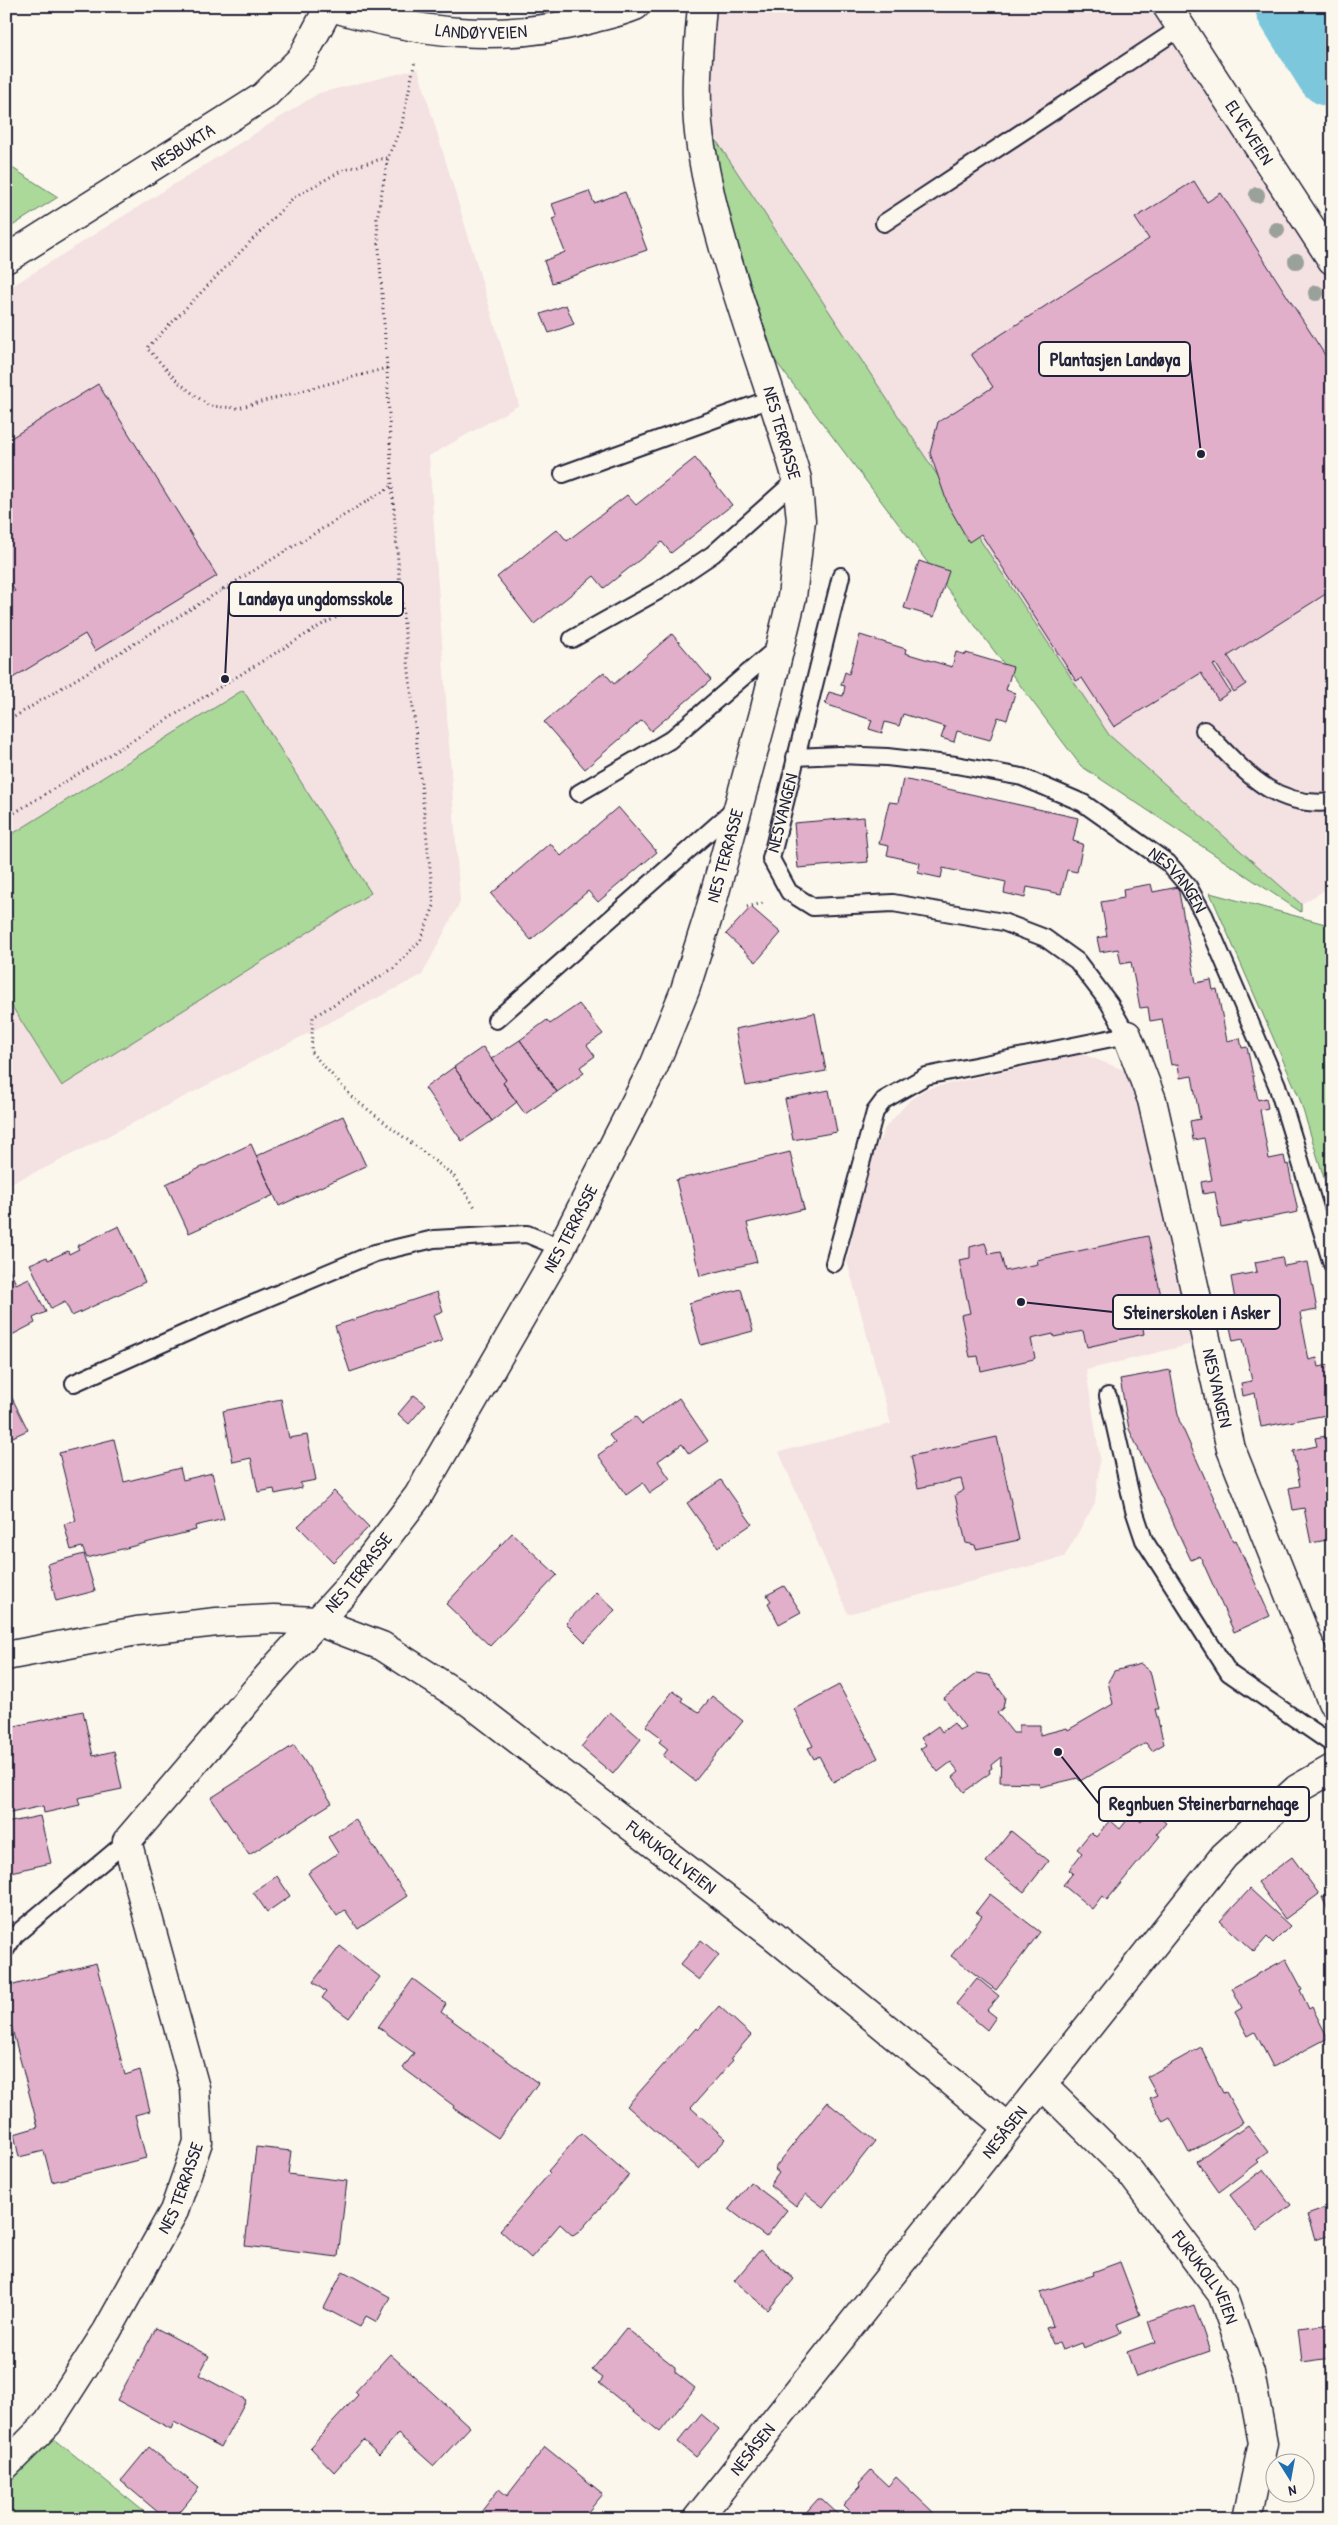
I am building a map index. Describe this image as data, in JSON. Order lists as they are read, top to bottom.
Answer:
{
  "streets": {
    "street": [
      "LANDØYVEIEN",
      "ELVEVEIEN",
      "NESBUKTA",
      "NES TERRASSE",
      "NESVANGEN",
      "FURUKOLLVEIEN",
      "NESÅSEN"
    ]
  },
  "crossings": [
    ["LANDØYVEIEN", "NESBUKTA"],
    ["NES TERRASSE", "FURUKOLLVEIEN"],
    ["FURUKOLLVEIEN", "NESÅSEN"]
  ],
  "places": [
    "Plantasjen Landøya",
    "Landøya ungdomsskole",
    "Steinerskolen i Asker",
    "Regnbuen Steinerbarnehage"
  ],
  "north": "bottom"
}
